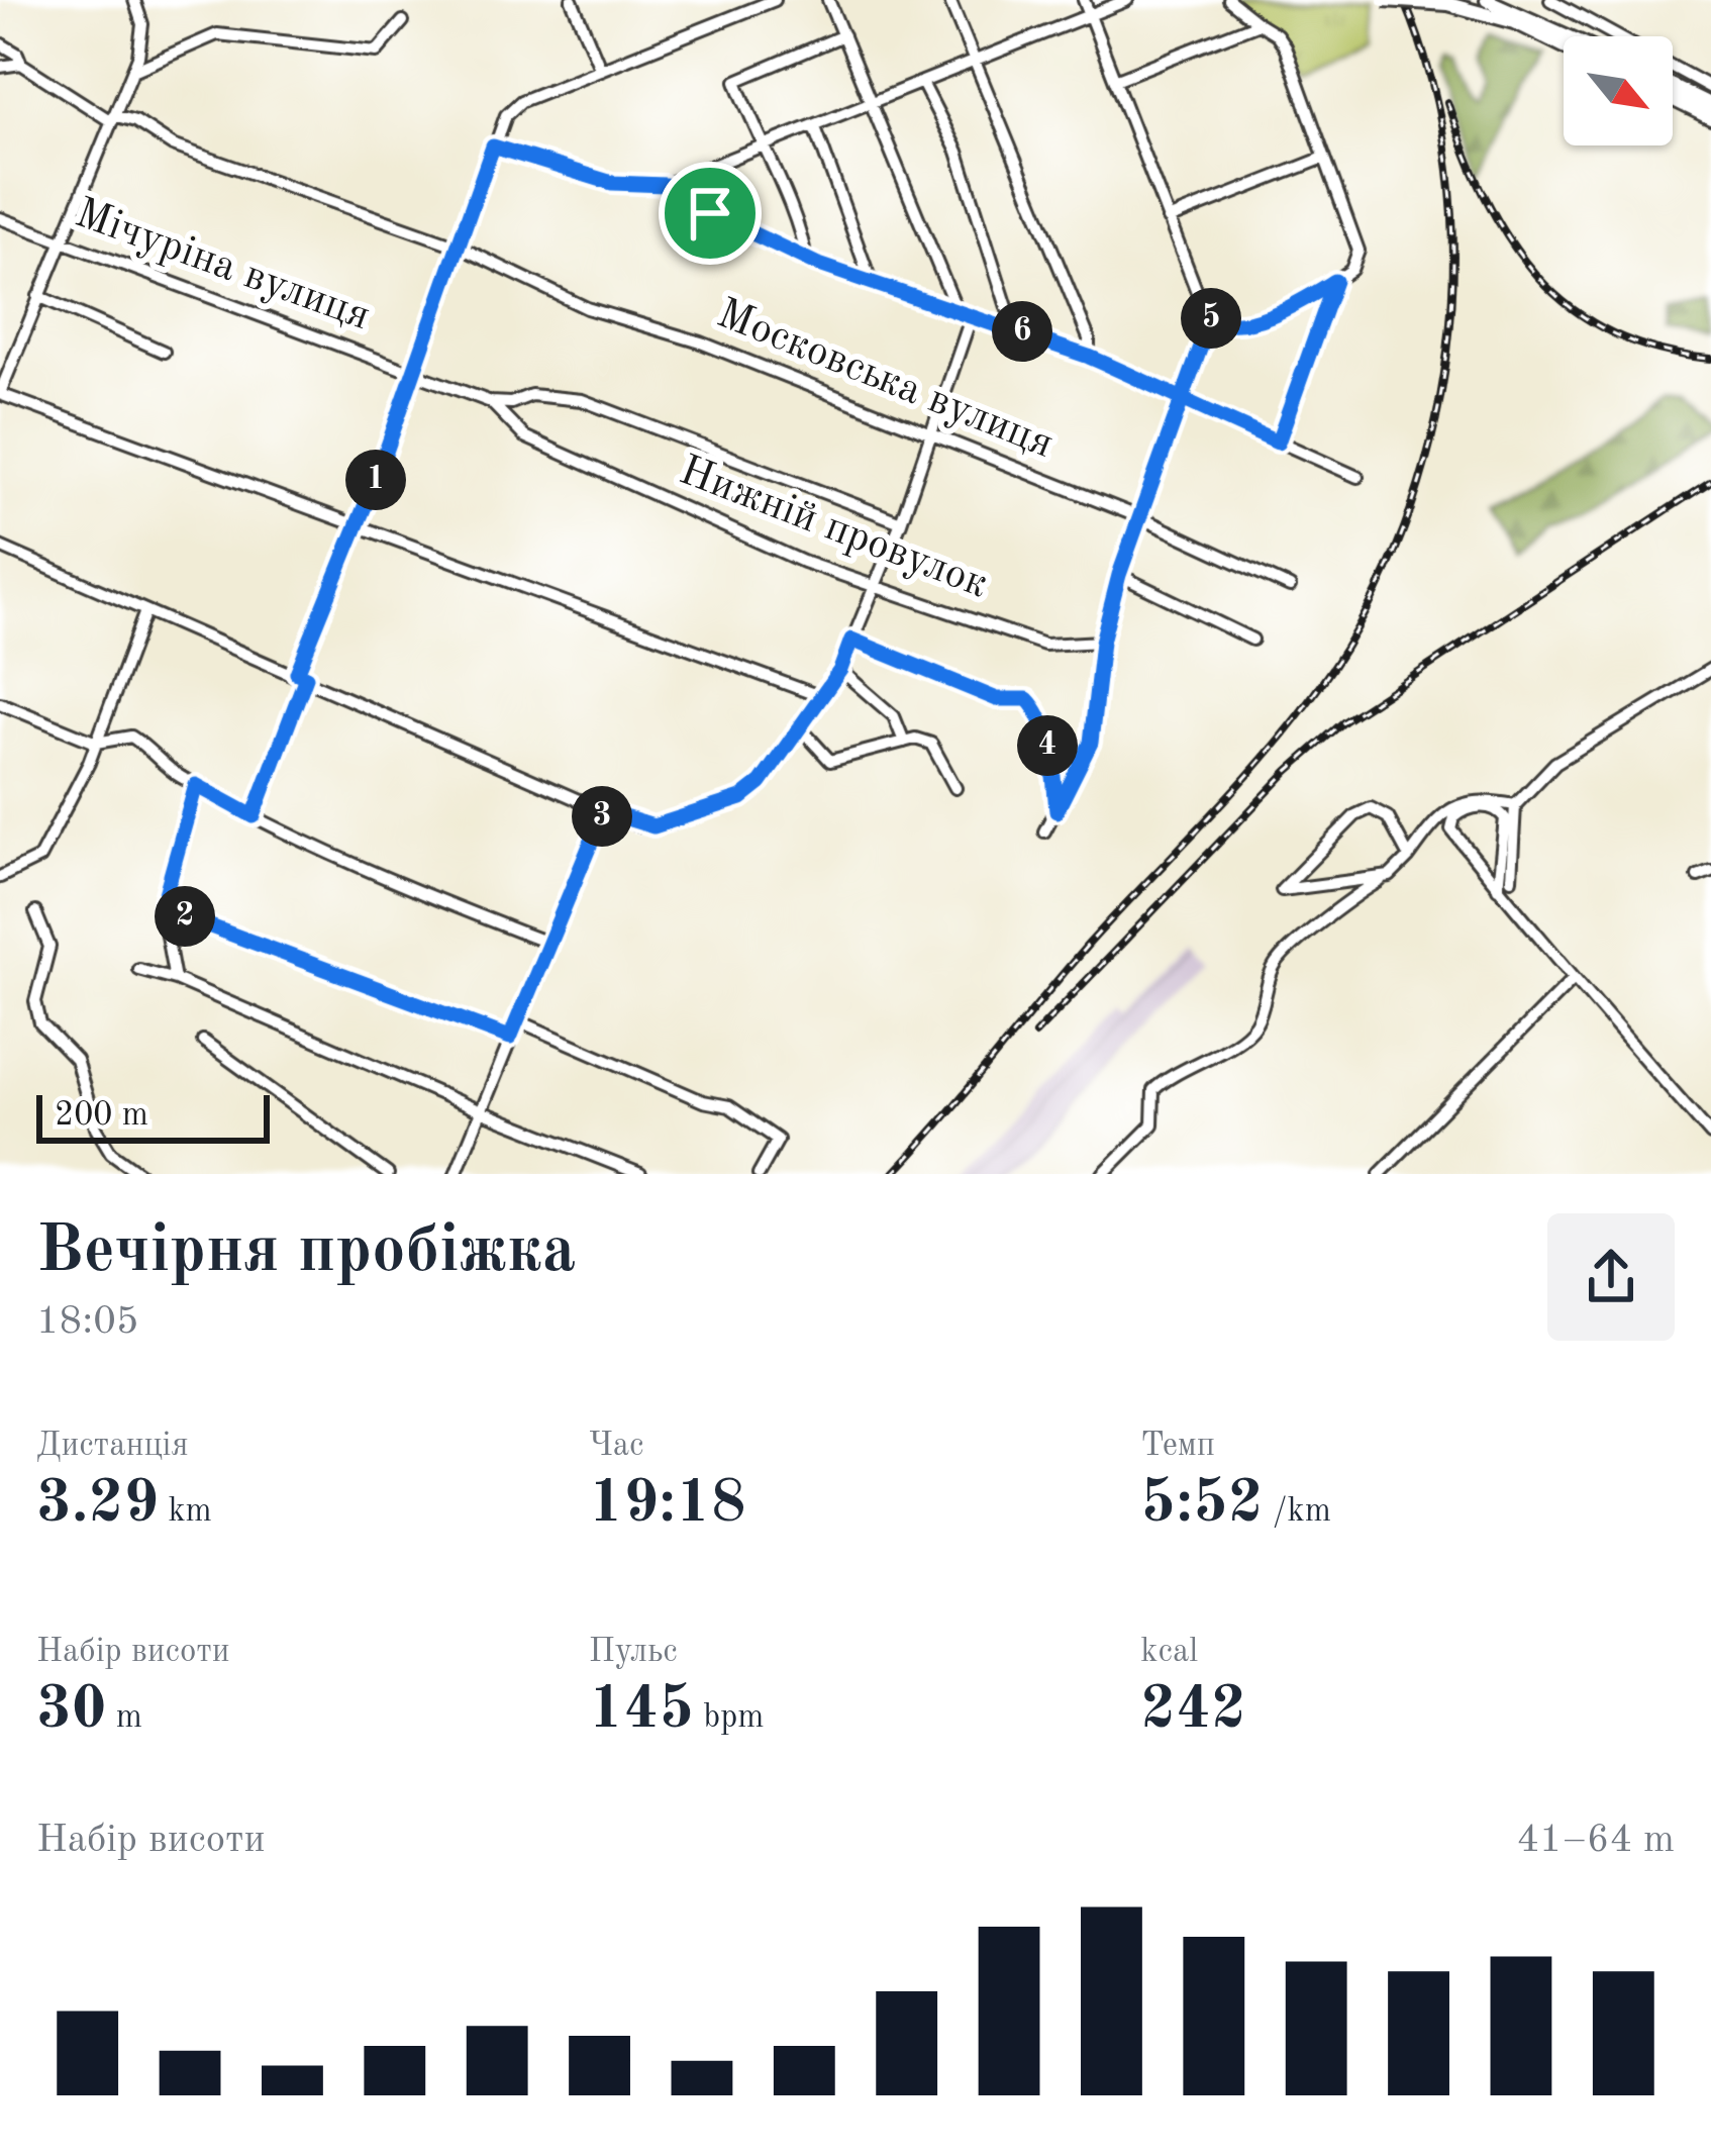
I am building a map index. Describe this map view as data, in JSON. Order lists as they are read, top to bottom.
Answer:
{
  "streets": {
    "street": ["Мічуріна вулиця", "Московська вулиця", "Нижній провулок"]
  },
  "crossings": [
    ["Мічуріна вулиця", "Нижній провулок"]
  ],
  "scale_bar": "200 m",
  "north": "bottom right",
  "page": {
    "pins": [
      "5",
      "6",
      "1",
      "4",
      "3",
      "2"
    ],
    "scale": "200 m",
    "heading": ["Вечірня пробіжка", "18:05"],
    "stats": [
      ["Дистанція", "3.29 km"],
      ["Час", "19:18"],
      ["Темп", "5:52 /km"],
      ["Набір висоти", "30 m"],
      ["Пульс", "145 bpm"],
      ["kcal", "242"]
    ],
    "chart": ["Набір висоти", "41–64 m"]
  }
}
